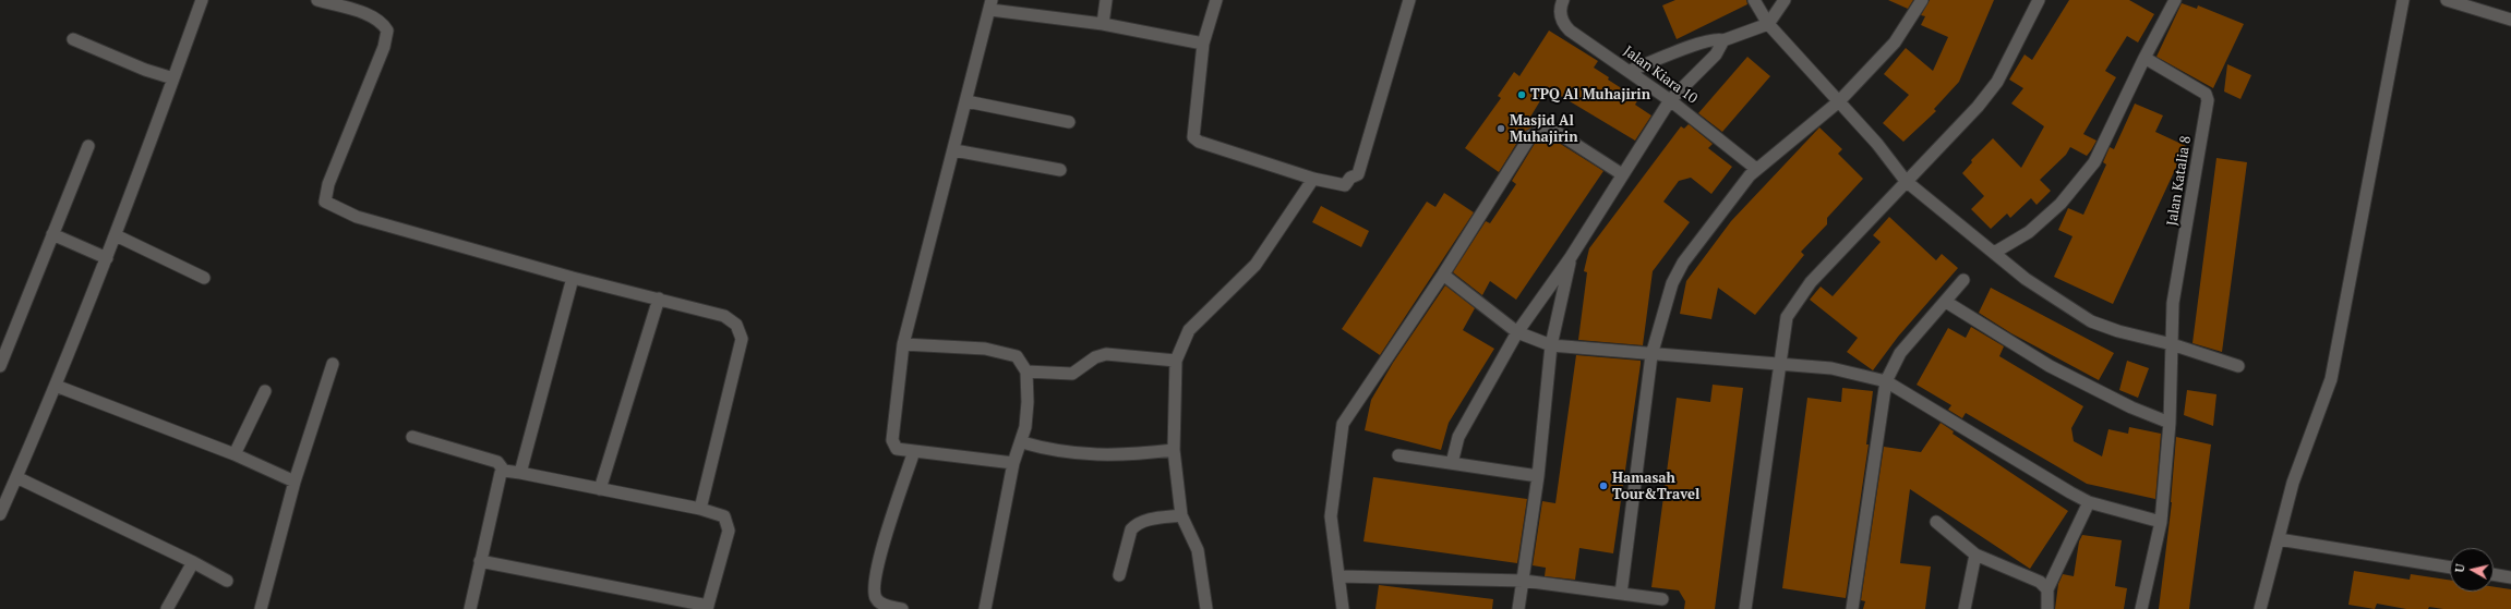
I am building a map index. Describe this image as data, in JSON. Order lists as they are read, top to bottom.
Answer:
{
  "streets": {
    "street": ["Jalan Kiara 10", "Jalan Katalia 8"]
  },
  "places": ["TPQ Al Muhajirin", "Masjid Al Muhajirin", "Hamasah Tour&Travel"],
  "north": "left"
}
